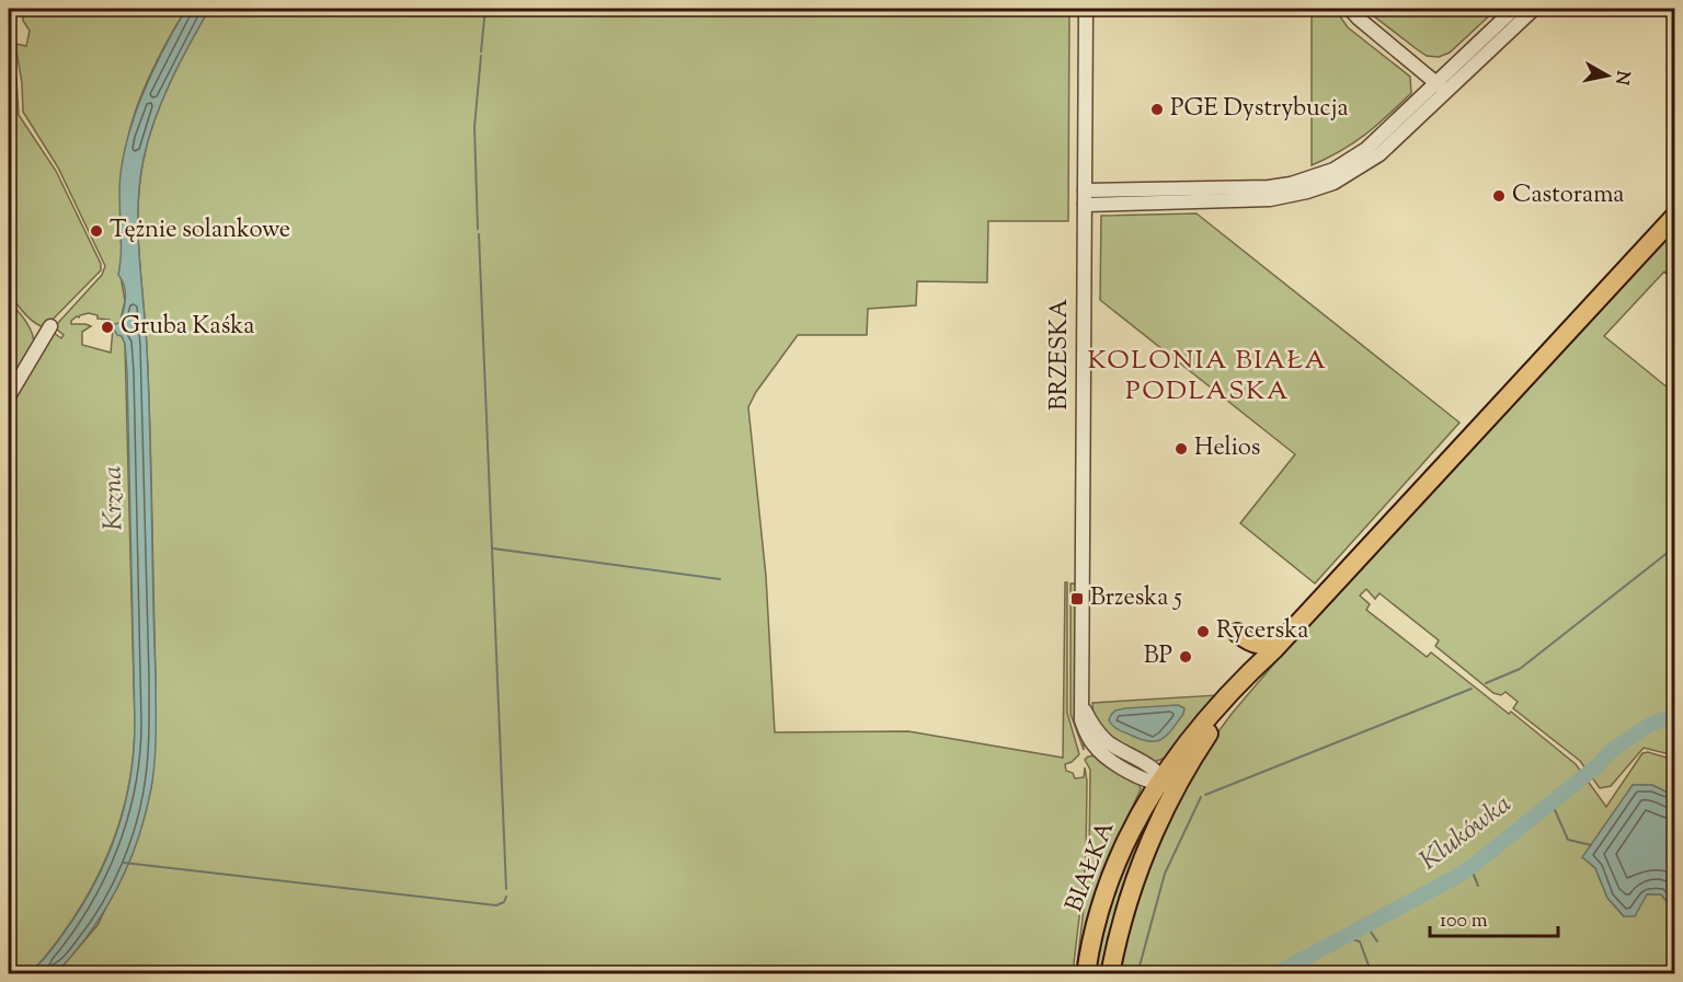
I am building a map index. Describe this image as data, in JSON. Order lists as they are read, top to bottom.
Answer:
{
  "streets": {
    "highway": ["BIAŁKA"],
    "street": ["BRZESKA"]
  },
  "crossings": [
    ["BRZESKA", "BIAŁKA"]
  ],
  "districts": ["KOLONIA BIAŁA PODLASKA"],
  "water": ["Krzna", "Klukówka"],
  "places": {
    "other": [
      "PGE Dystrybucja",
      "Castorama",
      "Tężnie solankowe",
      "Gruba Kaśka",
      "Helios",
      "Rycerska",
      "BP"
    ],
    "transit": ["Brzeska 5"]
  },
  "scale_bar": "100 m",
  "north": "right"
}
